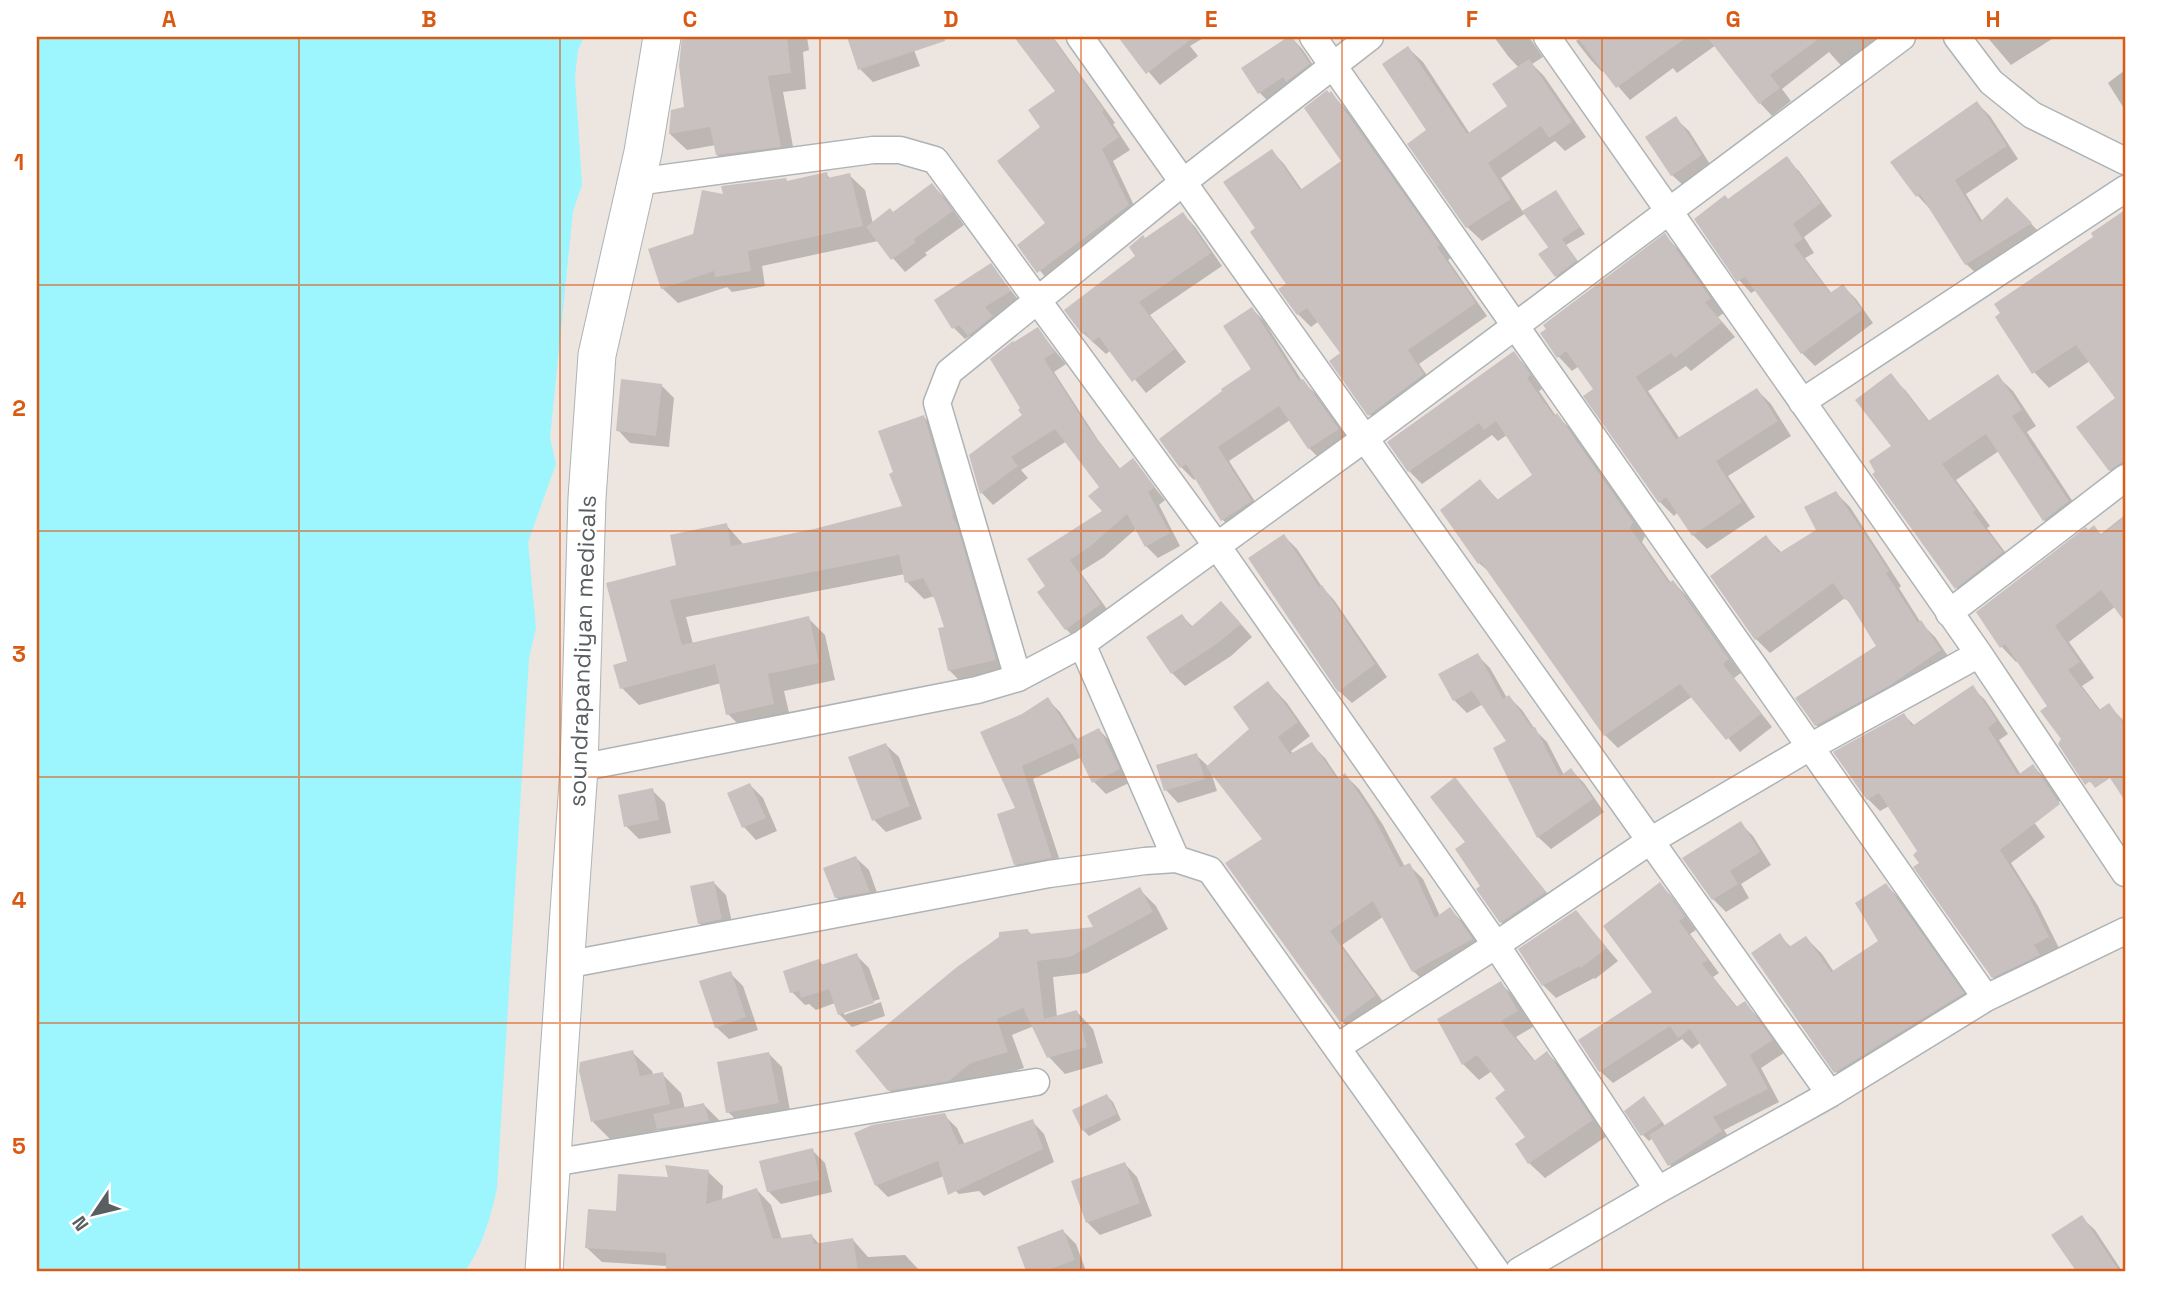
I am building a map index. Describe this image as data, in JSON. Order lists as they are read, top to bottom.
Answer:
{
  "streets": {
    "main road": ["soundrapandiyan medicals"]
  },
  "north": "bottom left",
  "grid": {
    "columns": [
      "A",
      "B",
      "C",
      "D",
      "E",
      "F",
      "G",
      "H"
    ],
    "rows": [
      "1",
      "2",
      "3",
      "4",
      "5"
    ]
  }
}
